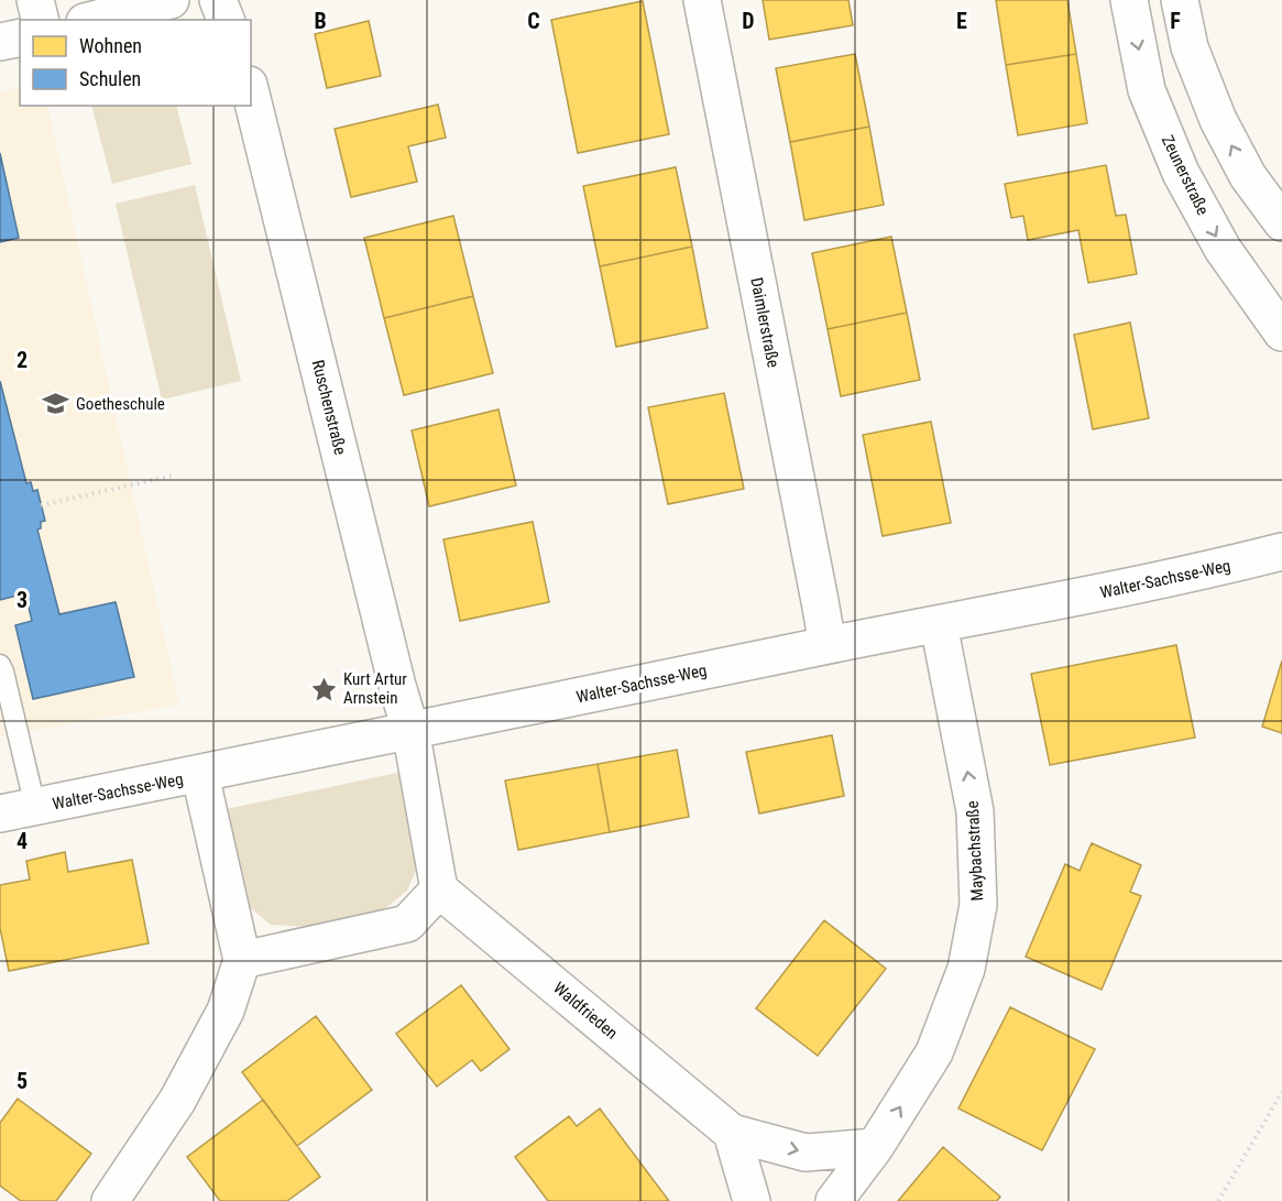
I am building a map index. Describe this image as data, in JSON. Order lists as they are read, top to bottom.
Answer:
{
  "streets": {
    "street": [
      "Zeunerstraße",
      "Daimlerstraße",
      "Ruschenstraße",
      "Walter-Sachsse-Weg",
      "Maybachstraße",
      "Waldfrieden"
    ]
  },
  "crossings": [
    ["Daimlerstraße", "Walter-Sachsse-Weg"],
    ["Ruschenstraße", "Walter-Sachsse-Weg"],
    ["Walter-Sachsse-Weg", "Maybachstraße"],
    ["Maybachstraße", "Waldfrieden"]
  ],
  "one_way": ["Maybachstraße"],
  "places": {
    "school or university": ["Goetheschule"],
    "place": ["Kurt Artur Arnstein"]
  },
  "legend": ["Wohnen", "Schulen"],
  "grid": {
    "columns": [
      "B",
      "C",
      "D",
      "E",
      "F"
    ],
    "rows": [
      "2",
      "3",
      "4",
      "5"
    ]
  }
}
